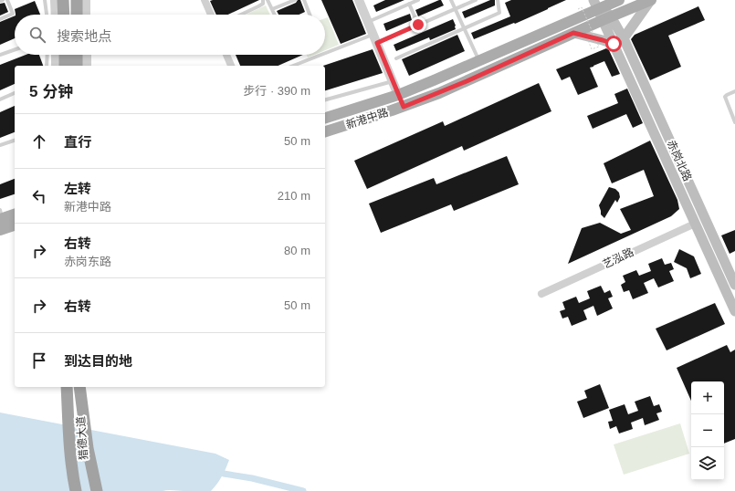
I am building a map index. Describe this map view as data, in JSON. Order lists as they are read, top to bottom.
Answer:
{
  "streets": {
    "highway": ["猎德大道"],
    "main road": ["新港中路", "赤岗北路"],
    "street": ["艺泓路"]
  },
  "crossings": [
    ["新港中路", "赤岗北路"],
    ["赤岗北路", "艺泓路"]
  ],
  "page": {
    "search": "搜索地点",
    "heading": ["5 分钟", "步行 · 390 m"],
    "list": [
      ["直行", "50 m"],
      ["左转", "新港中路", "210 m"],
      ["右转", "赤岗东路", "80 m"],
      ["右转", "50 m"],
      "到达目的地"
    ],
    "map_buttons": ["+", "−"]
  }
}
